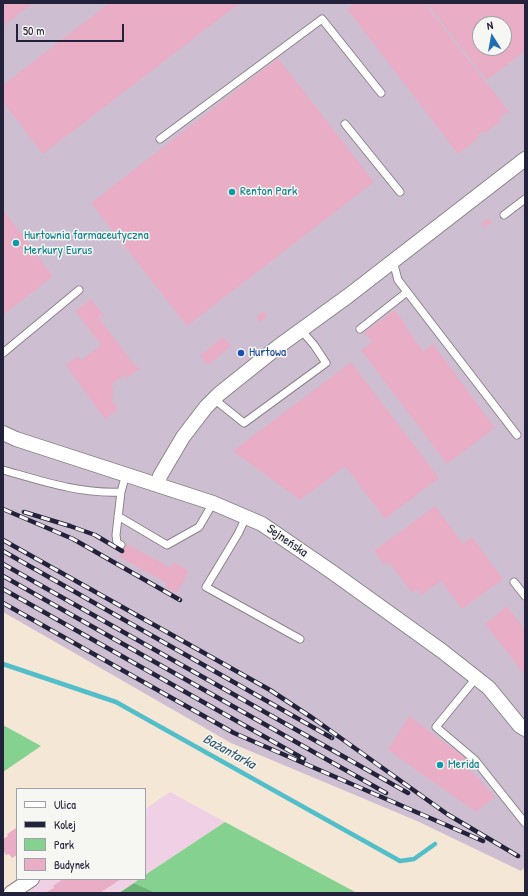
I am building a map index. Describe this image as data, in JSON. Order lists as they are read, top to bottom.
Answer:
{
  "streets": {
    "street": ["Sejneńska"]
  },
  "water": ["Bażantarka"],
  "places": [
    "Renton Park",
    "Hurtownia farmaceutyczna Merkury Eurus",
    "Hurtowa",
    "Merida"
  ],
  "legend": [
    "Ulica",
    "Kolej",
    "Park",
    "Budynek"
  ],
  "scale_bar": "50 m",
  "north": "top"
}
